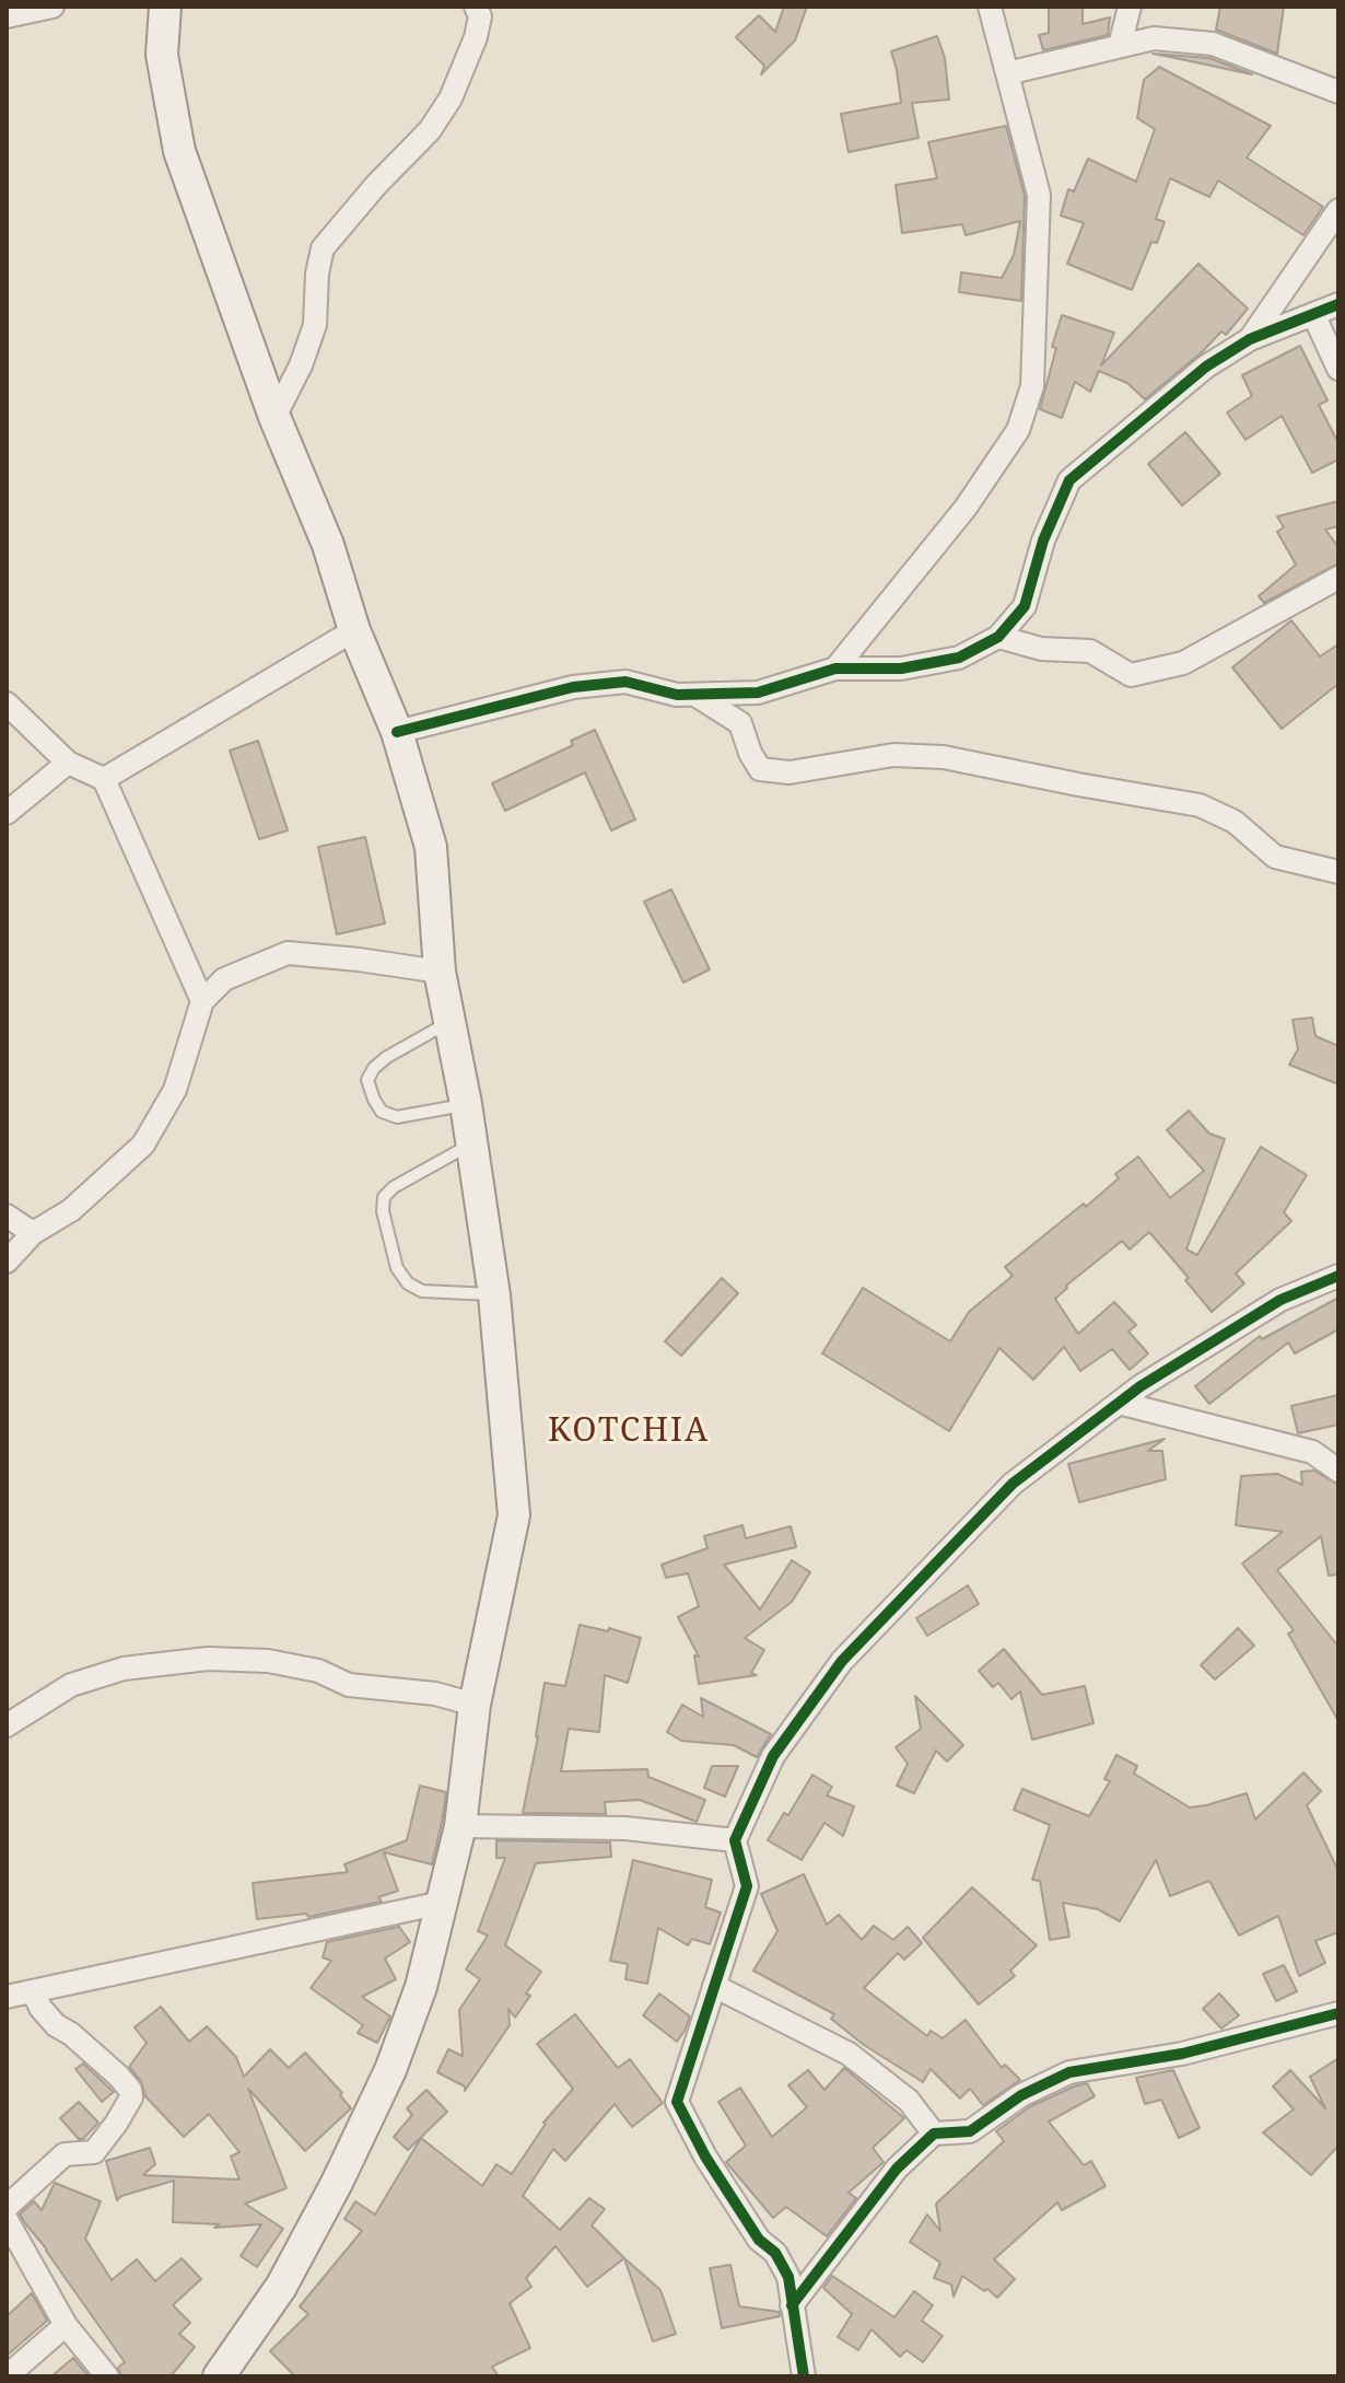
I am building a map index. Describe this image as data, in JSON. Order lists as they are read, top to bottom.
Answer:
{
  "districts": ["KOTCHIA"]
}
